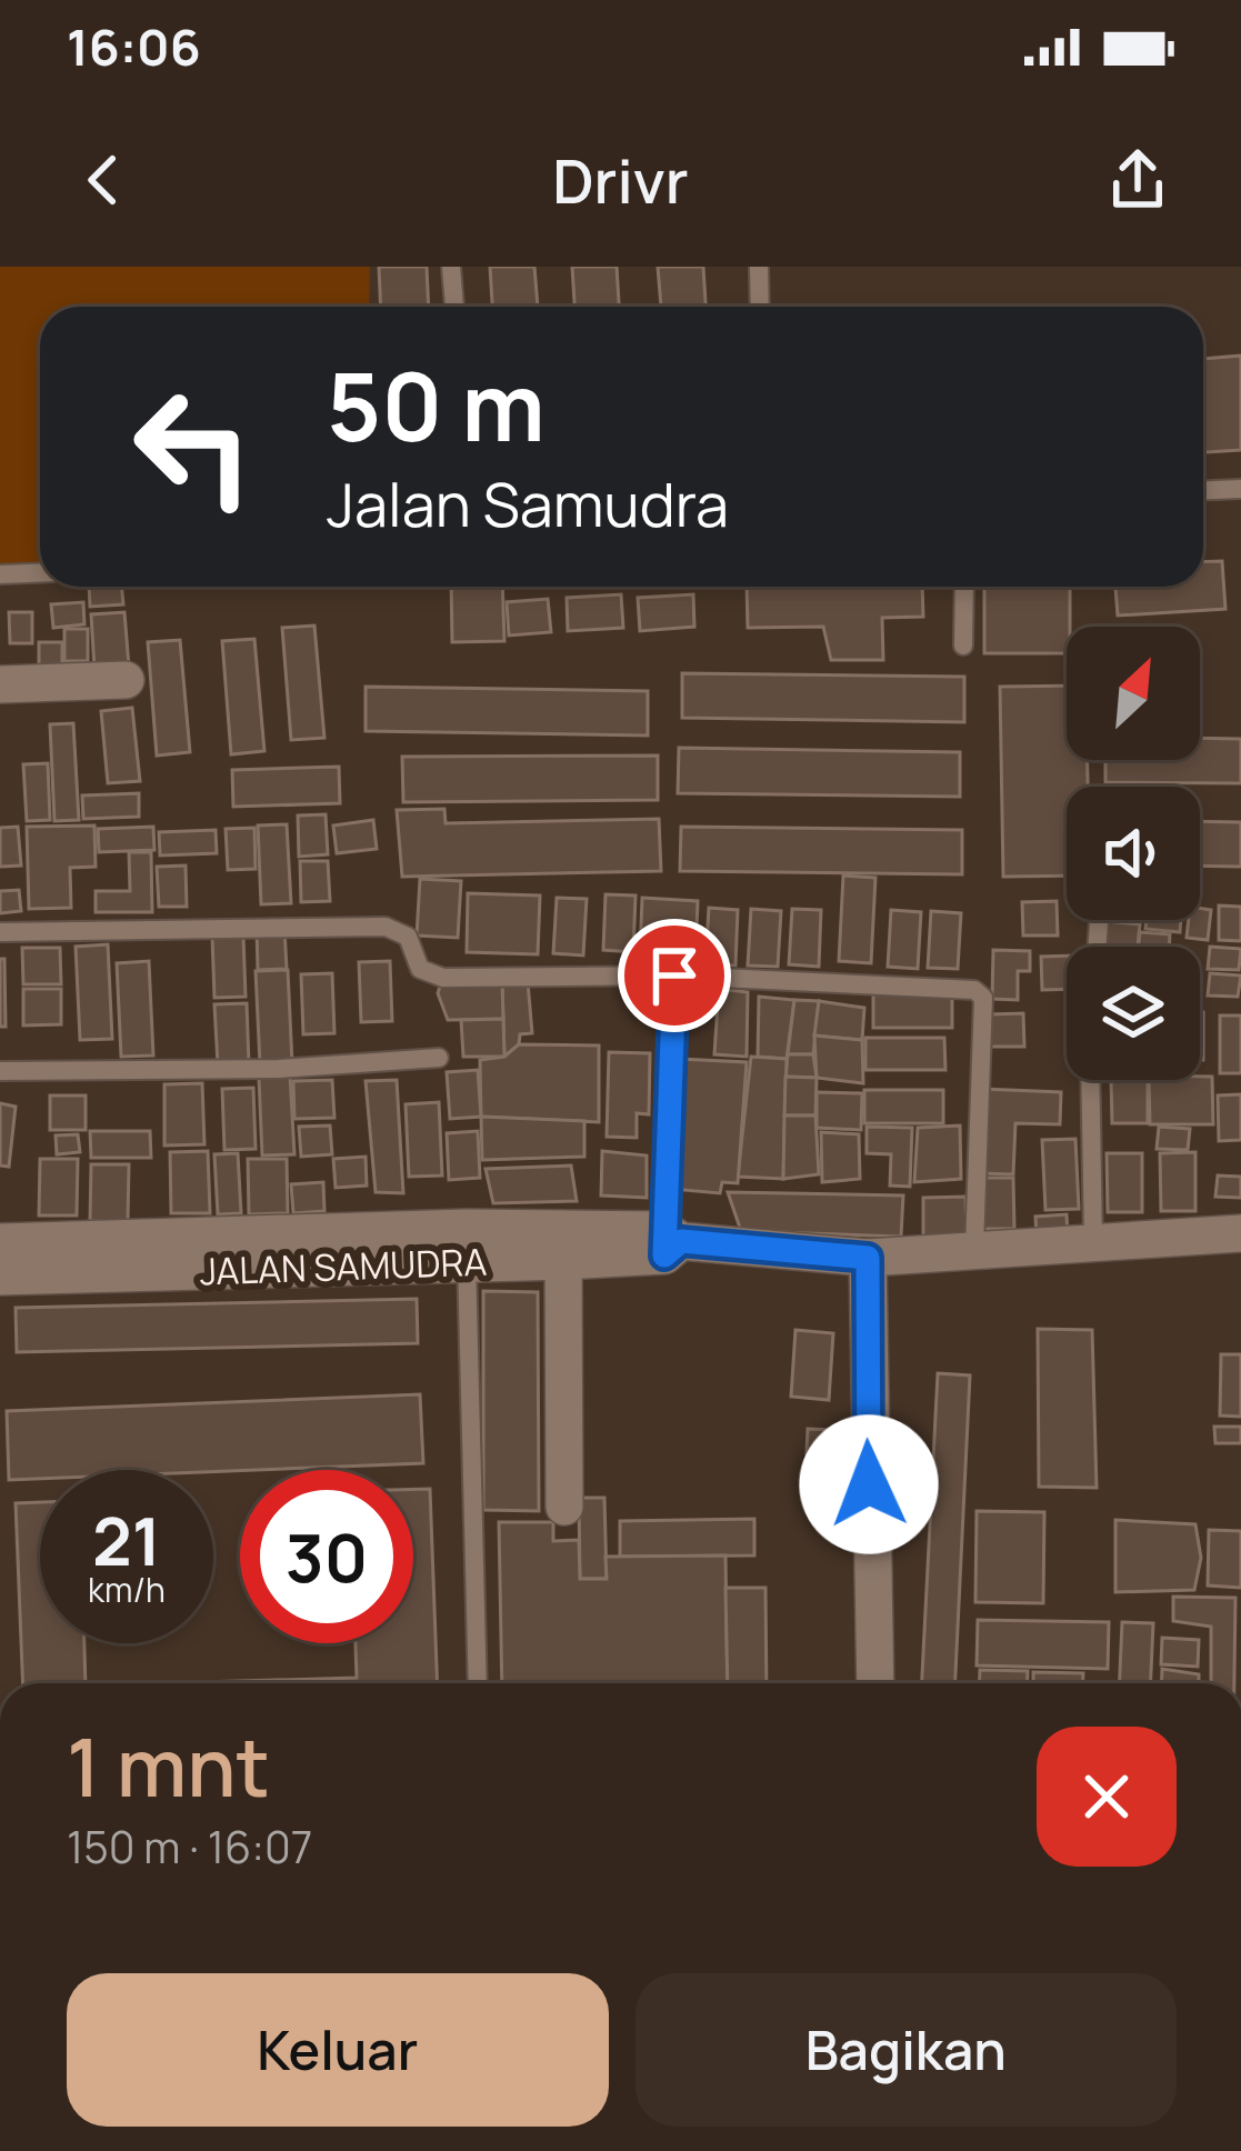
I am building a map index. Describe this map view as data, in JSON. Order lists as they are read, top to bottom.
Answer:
{
  "streets": {
    "street": ["JALAN SAMUDRA"]
  },
  "north": "top right",
  "page": {
    "status": "16:06",
    "header": "Drivr",
    "turn": ["50 m", "Jalan Samudra"],
    "speed": "21 km/h",
    "limit": "30",
    "heading": ["1 mnt", "150 m · 16:07"],
    "buttons": ["Keluar", "Bagikan"]
  }
}
